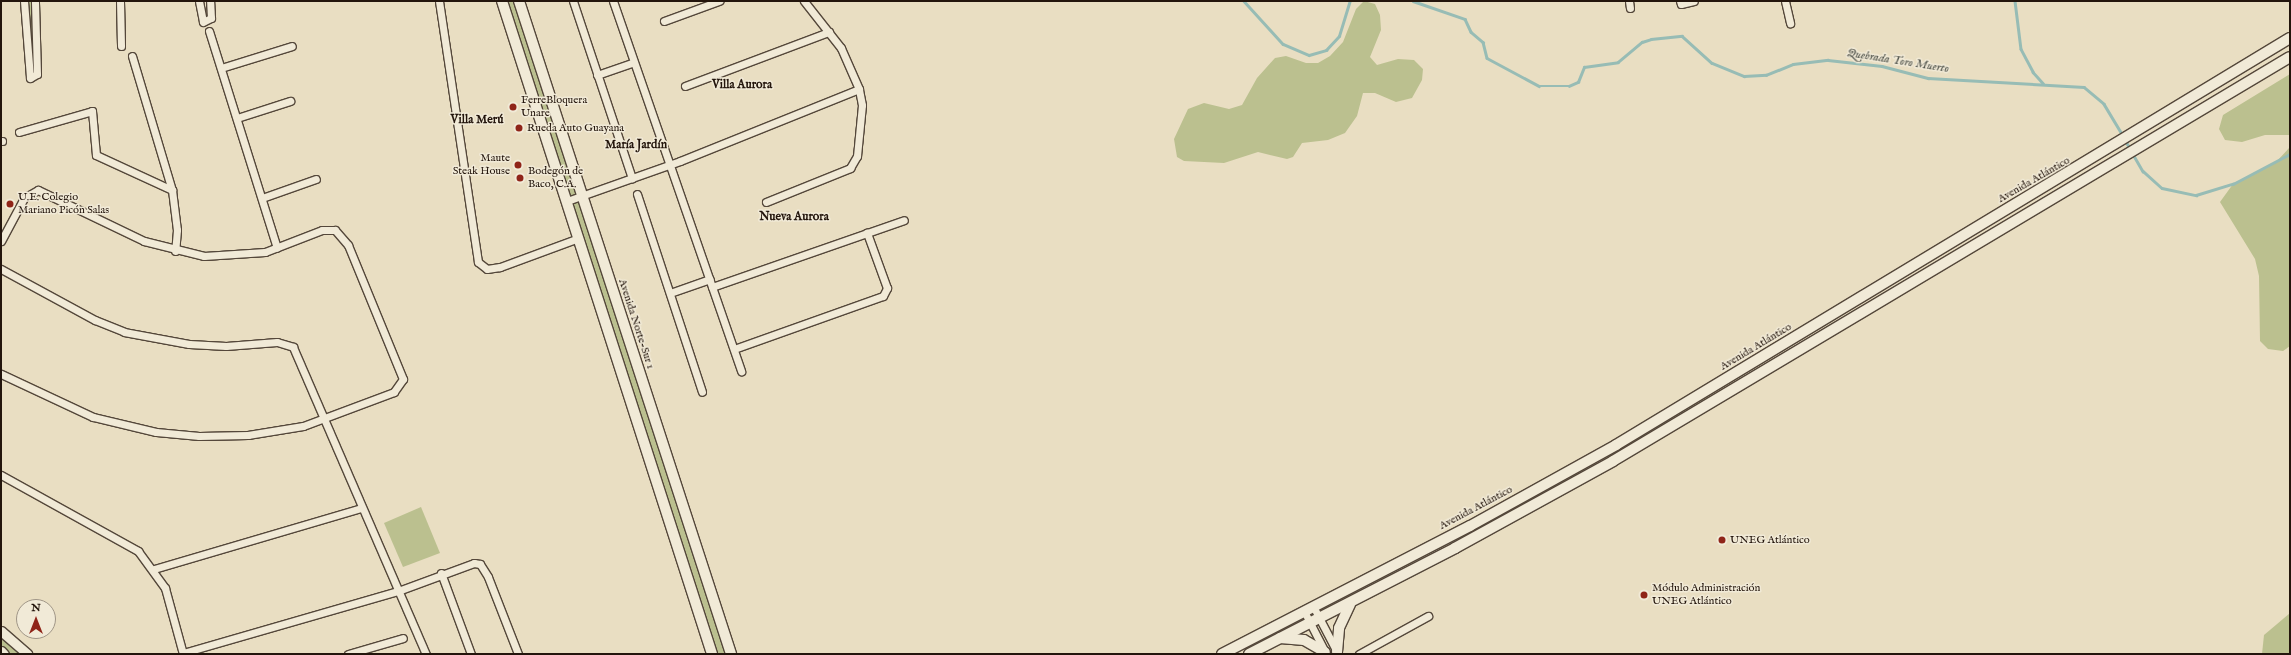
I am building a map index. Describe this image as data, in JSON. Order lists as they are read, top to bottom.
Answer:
{
  "streets": {
    "main road": ["Avenida Atlántico", "Avenida Norte-Sur 1"]
  },
  "districts": [
    "Villa Aurora",
    "Villa Merú",
    "María Jardín",
    "Nueva Aurora"
  ],
  "water": ["Quebrada Toro Muerto"],
  "places": [
    "FerreBloquera Unare",
    "Rueda Auto Guayana",
    "Maute Steak House",
    "Bodegón de Baco, C.A.",
    "U.E. Colegio Mariano Picón Salas",
    "UNEG Atlántico",
    "Módulo Administración UNEG Atlántico"
  ],
  "north": "top"
}
